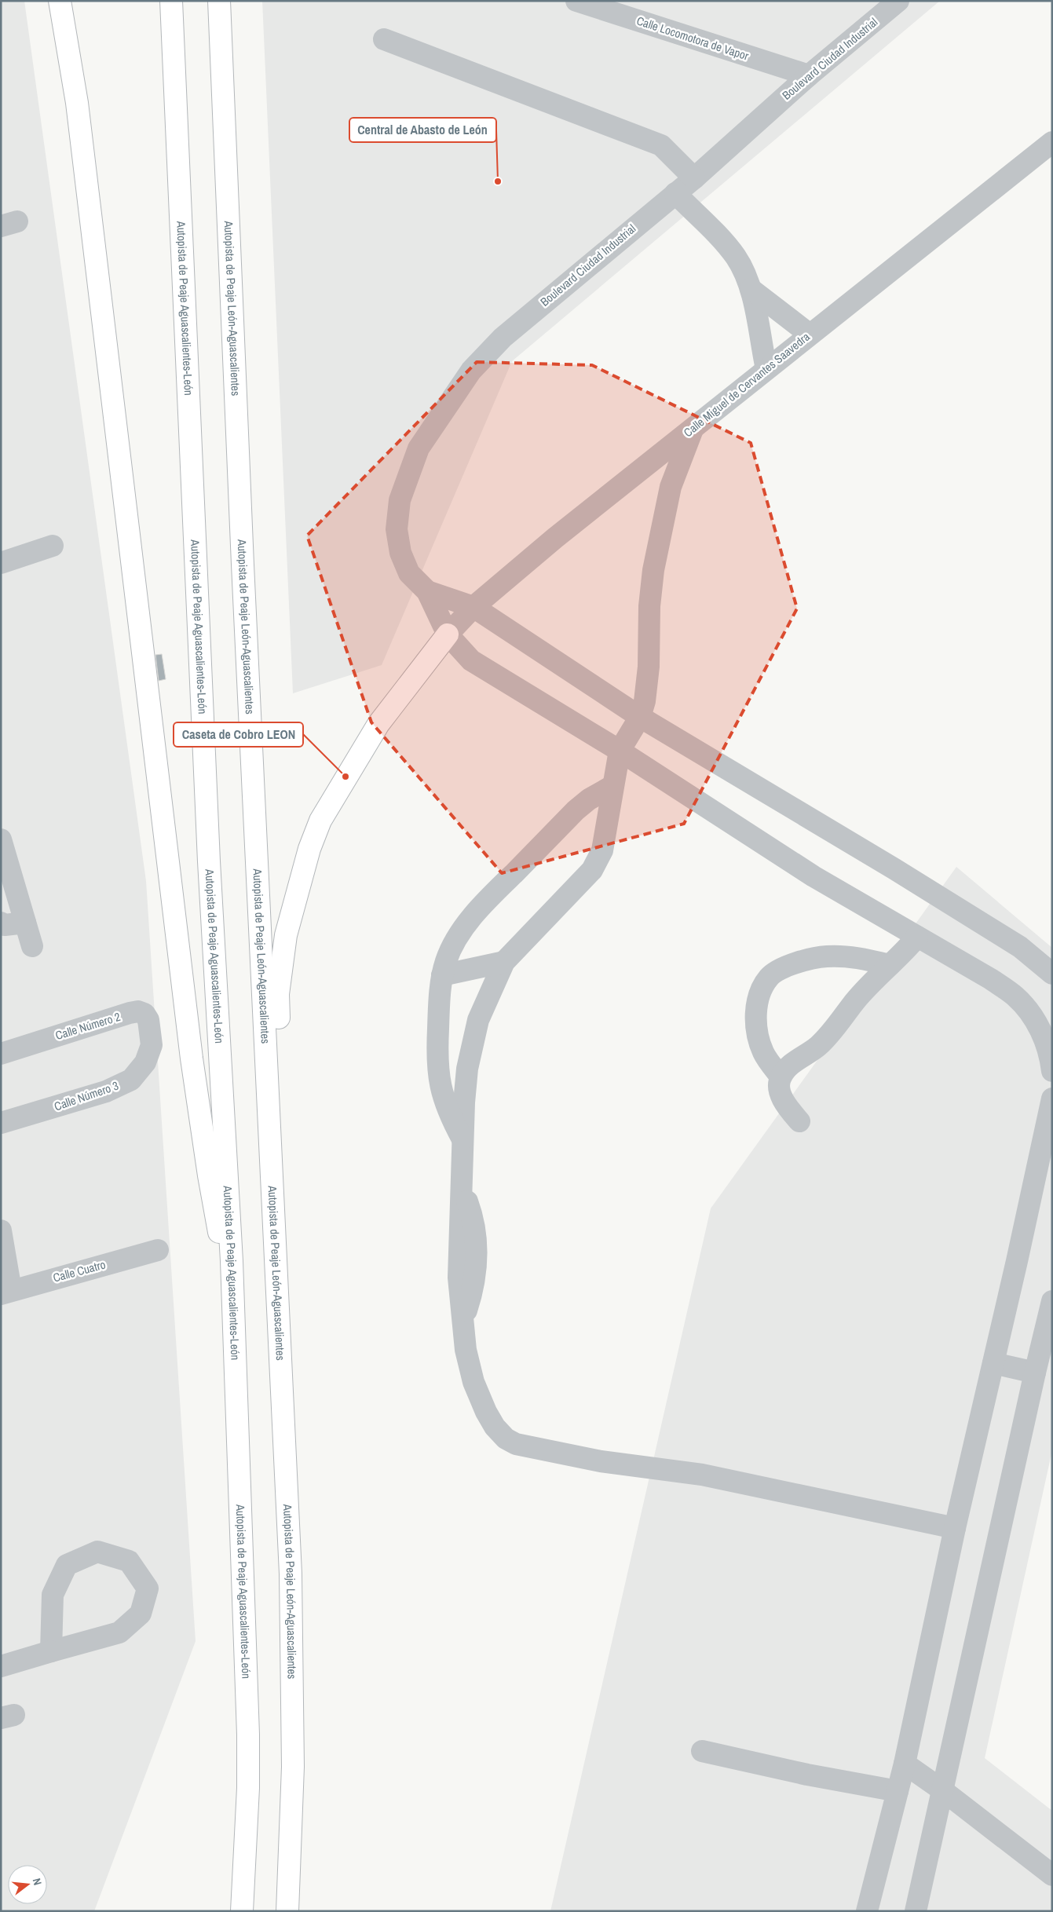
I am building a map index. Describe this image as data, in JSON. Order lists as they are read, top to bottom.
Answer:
{
  "streets": {
    "highway": ["Autopista de Peaje Aguascalientes-León", "Autopista de Peaje León-Aguascalientes"],
    "street": [
      "Calle Locomotora de Vapor",
      "Boulevard Ciudad Industrial",
      "Calle Miguel de Cervantes Saavedra",
      "Calle Número 2",
      "Calle Número 3",
      "Calle Cuatro"
    ]
  },
  "crossings": [
    ["Calle Locomotora de Vapor", "Boulevard Ciudad Industrial"],
    ["Boulevard Ciudad Industrial", "Calle Miguel de Cervantes Saavedra"],
    ["Calle Número 2", "Calle Número 3"]
  ],
  "places": ["Central de Abasto de León", "Caseta de Cobro LEON"],
  "north": "right"
}
